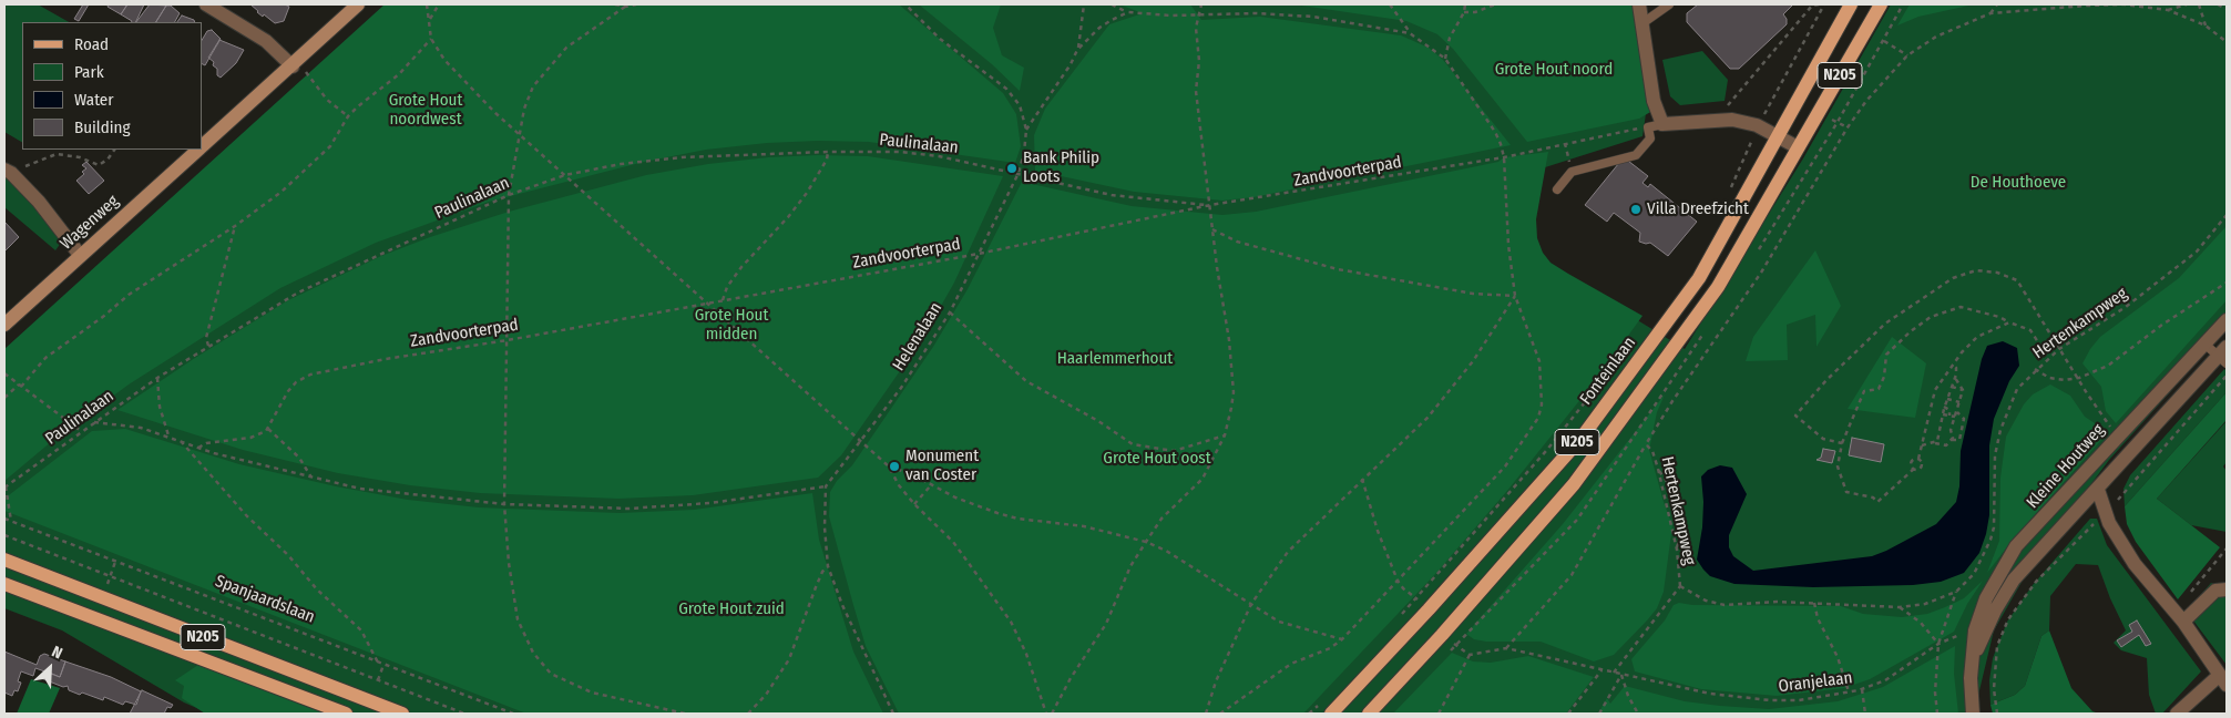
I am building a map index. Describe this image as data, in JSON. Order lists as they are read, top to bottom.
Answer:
{
  "streets": {
    "main road": ["N205", "Fonteinlaan"],
    "street": ["Wagenweg", "Kleine Houtweg"],
    "path": [
      "Paulinalaan",
      "Zandvoorterpad",
      "Hertenkampweg",
      "Helenalaan",
      "Spanjaardslaan",
      "Oranjelaan"
    ]
  },
  "crossings": [
    ["Paulinalaan", "Zandvoorterpad"],
    ["Paulinalaan", "Helenalaan"],
    ["Zandvoorterpad", "Helenalaan"],
    ["Kleine Houtweg", "Oranjelaan"]
  ],
  "parks": [
    "Grote Hout noord",
    "Grote Hout noordwest",
    "De Houthoeve",
    "Grote Hout midden",
    "Haarlemmerhout",
    "Grote Hout oost",
    "Grote Hout zuid"
  ],
  "places": ["Bank Philip Loots", "Villa Dreefzicht", "Monument van Coster"],
  "legend": [
    "Road",
    "Park",
    "Water",
    "Building"
  ],
  "north": "top right"
}
